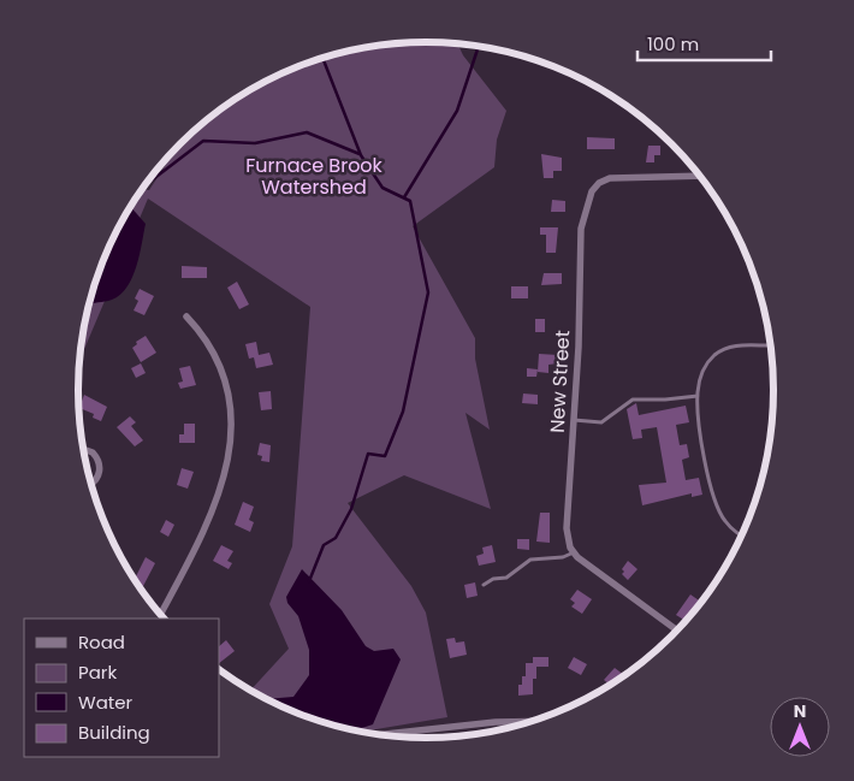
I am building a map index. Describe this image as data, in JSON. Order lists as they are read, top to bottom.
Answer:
{
  "streets": {
    "street": ["New Street"]
  },
  "parks": ["Furnace Brook Watershed"],
  "legend": [
    "Road",
    "Park",
    "Water",
    "Building"
  ],
  "scale_bar": "100 m",
  "north": "top"
}
